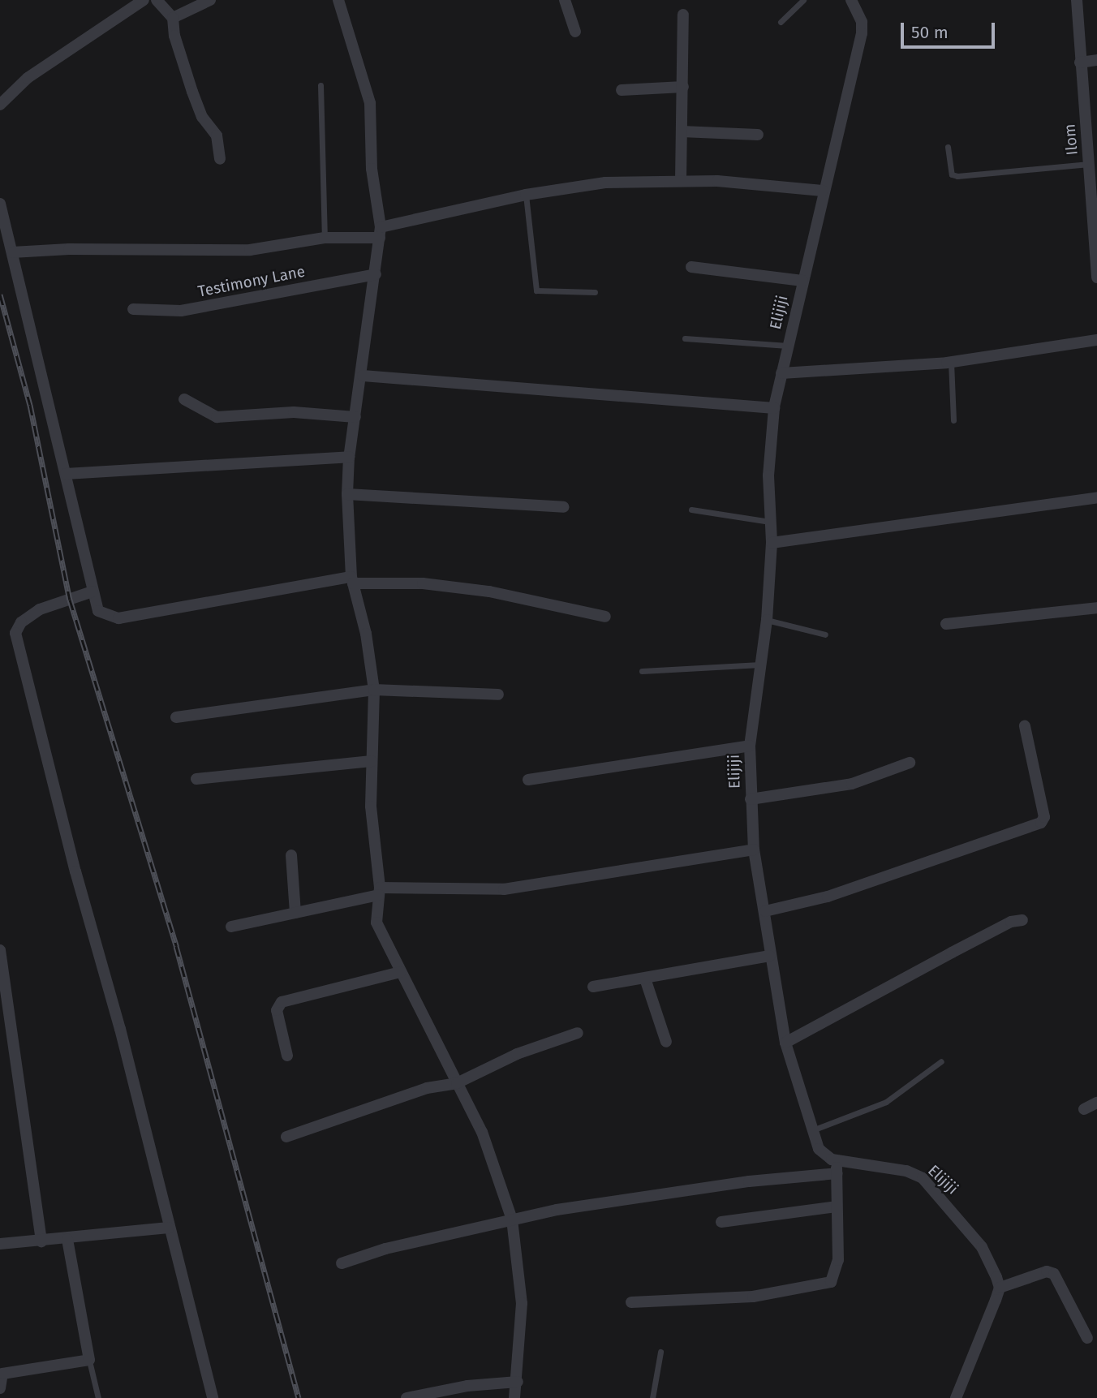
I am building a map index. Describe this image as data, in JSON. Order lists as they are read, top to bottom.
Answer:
{
  "streets": {
    "street": ["Ilom", "Testimony Lane", "Elijiji"]
  },
  "scale_bar": "50 m"
}
